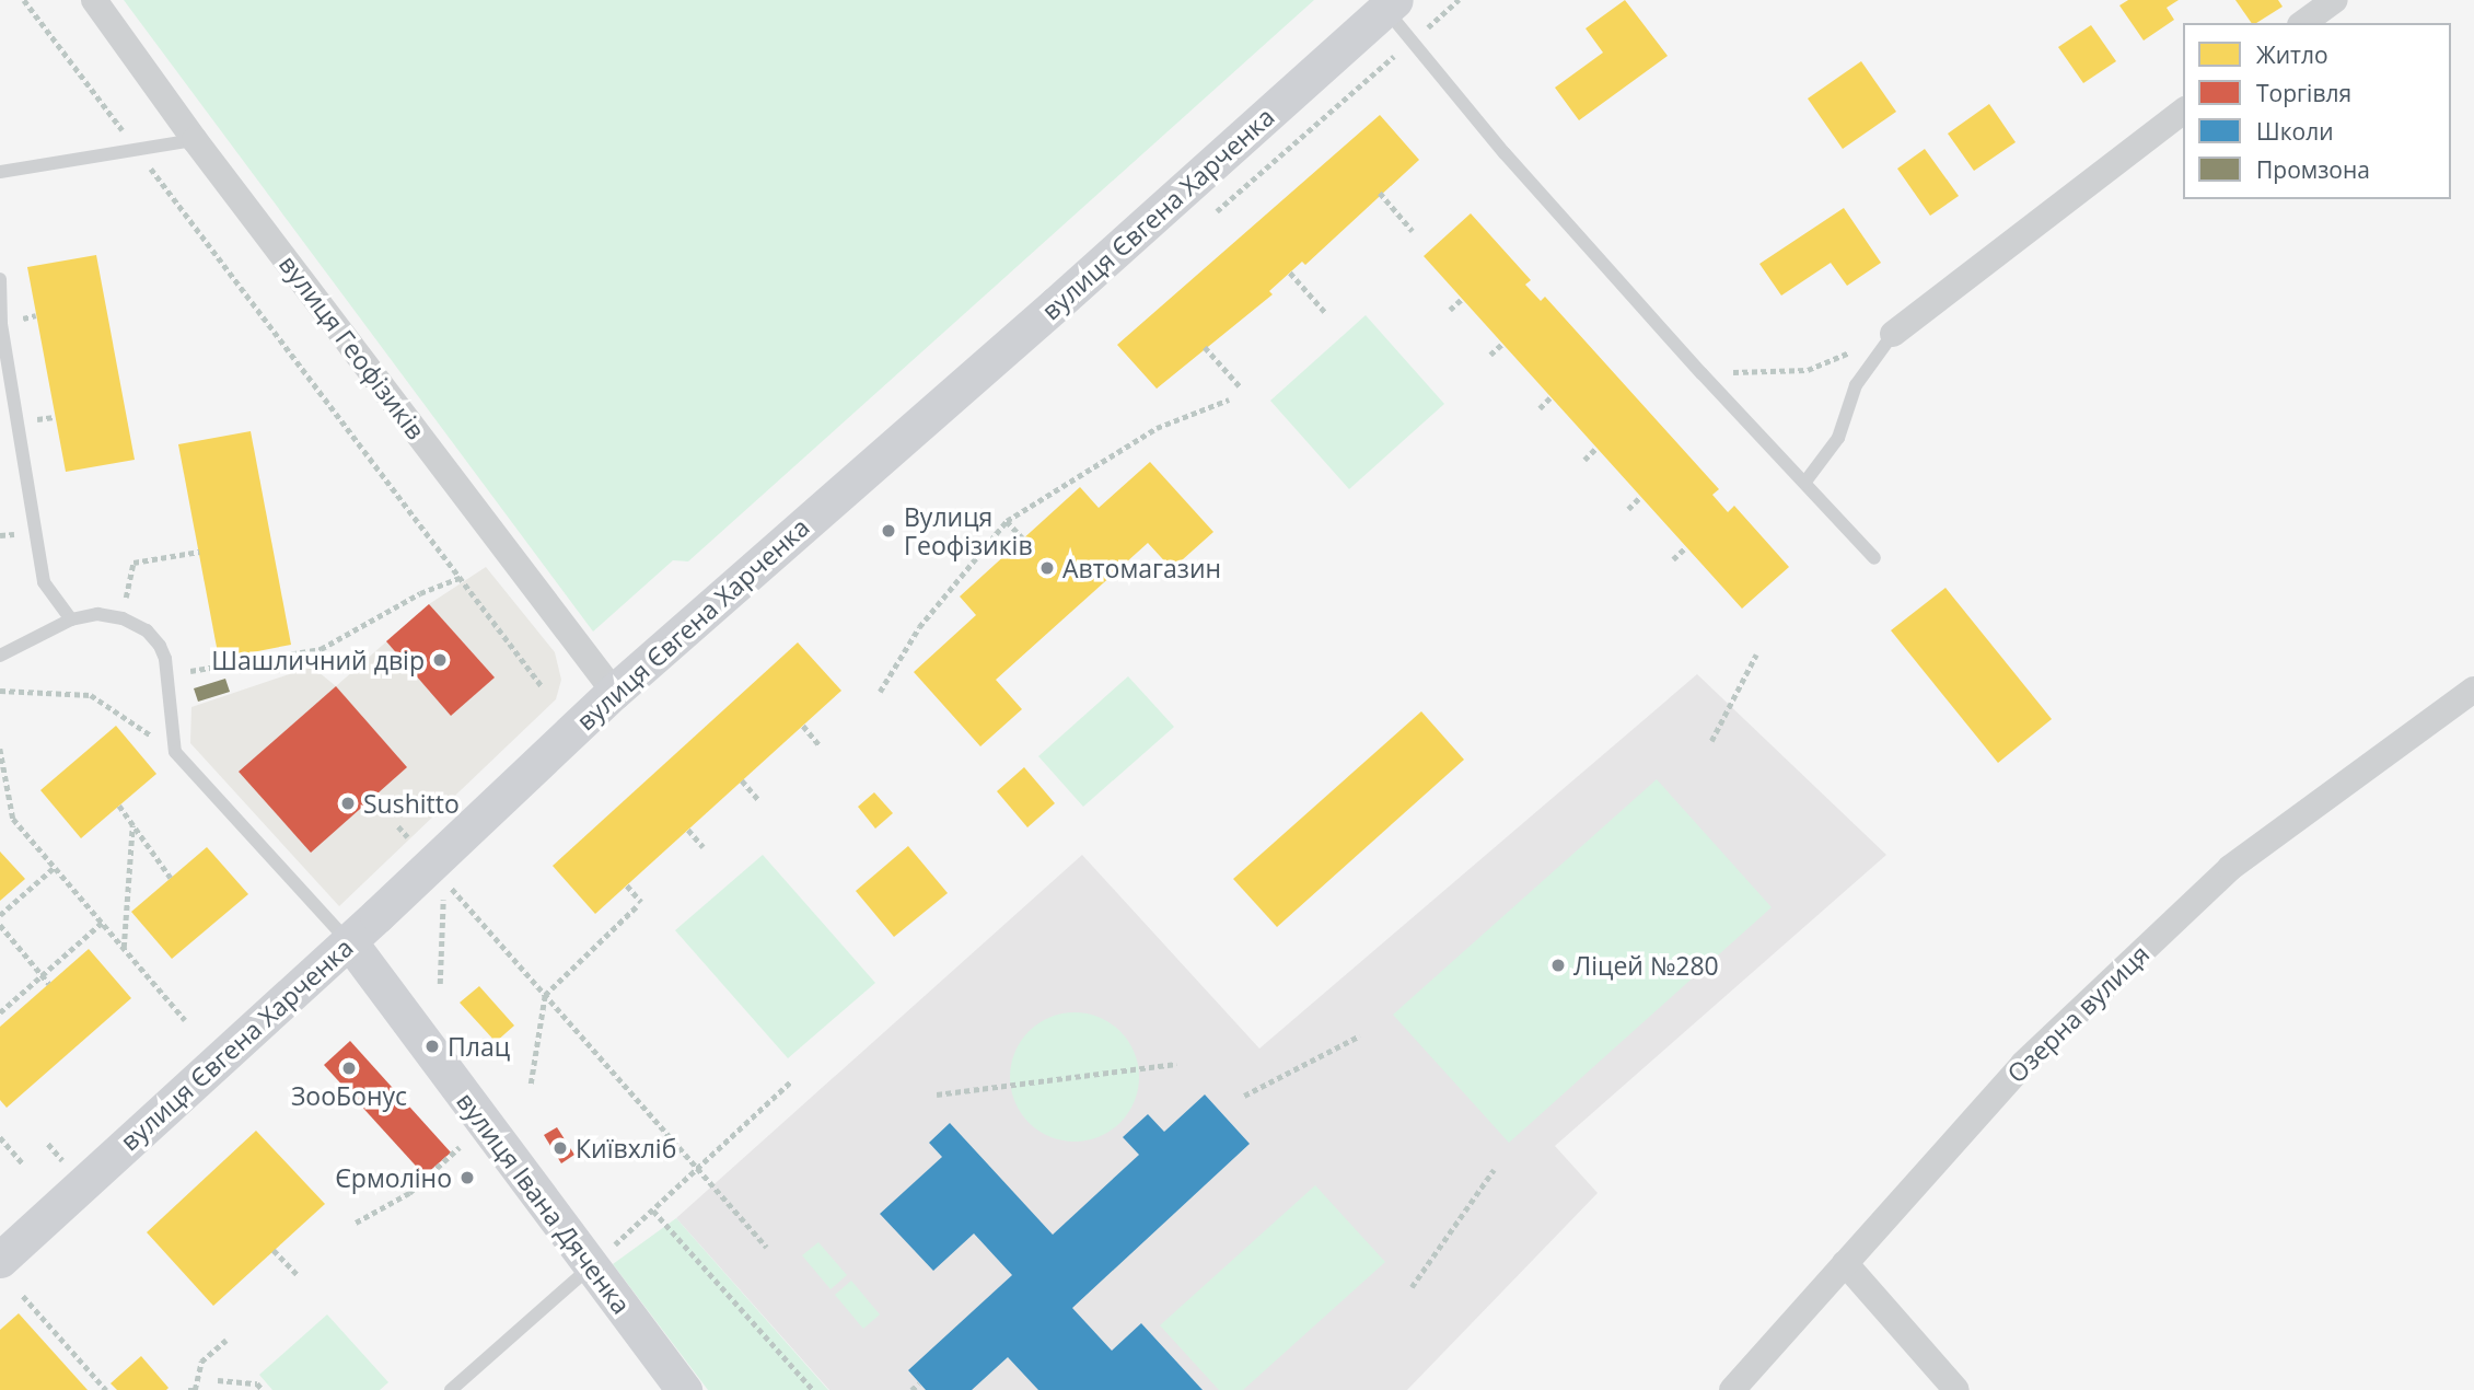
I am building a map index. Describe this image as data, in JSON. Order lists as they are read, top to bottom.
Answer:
{
  "streets": {
    "main road": ["вулиця Євгена Харченка", "вулиця Івана Дяченка"],
    "street": ["вулиця Геофізиків", "Озерна вулиця"]
  },
  "crossings": [
    ["вулиця Євгена Харченка", "вулиця Геофізиків"],
    ["вулиця Євгена Харченка", "вулиця Івана Дяченка"]
  ],
  "places": [
    "Вулиця Геофізиків",
    "Автомагазин",
    "Шашличний двір",
    "Sushitto",
    "Ліцей №280",
    "Плац",
    "ЗооБонус",
    "Київхліб",
    "Єрмоліно"
  ],
  "legend": [
    "Житло",
    "Торгівля",
    "Школи",
    "Промзона"
  ]
}
